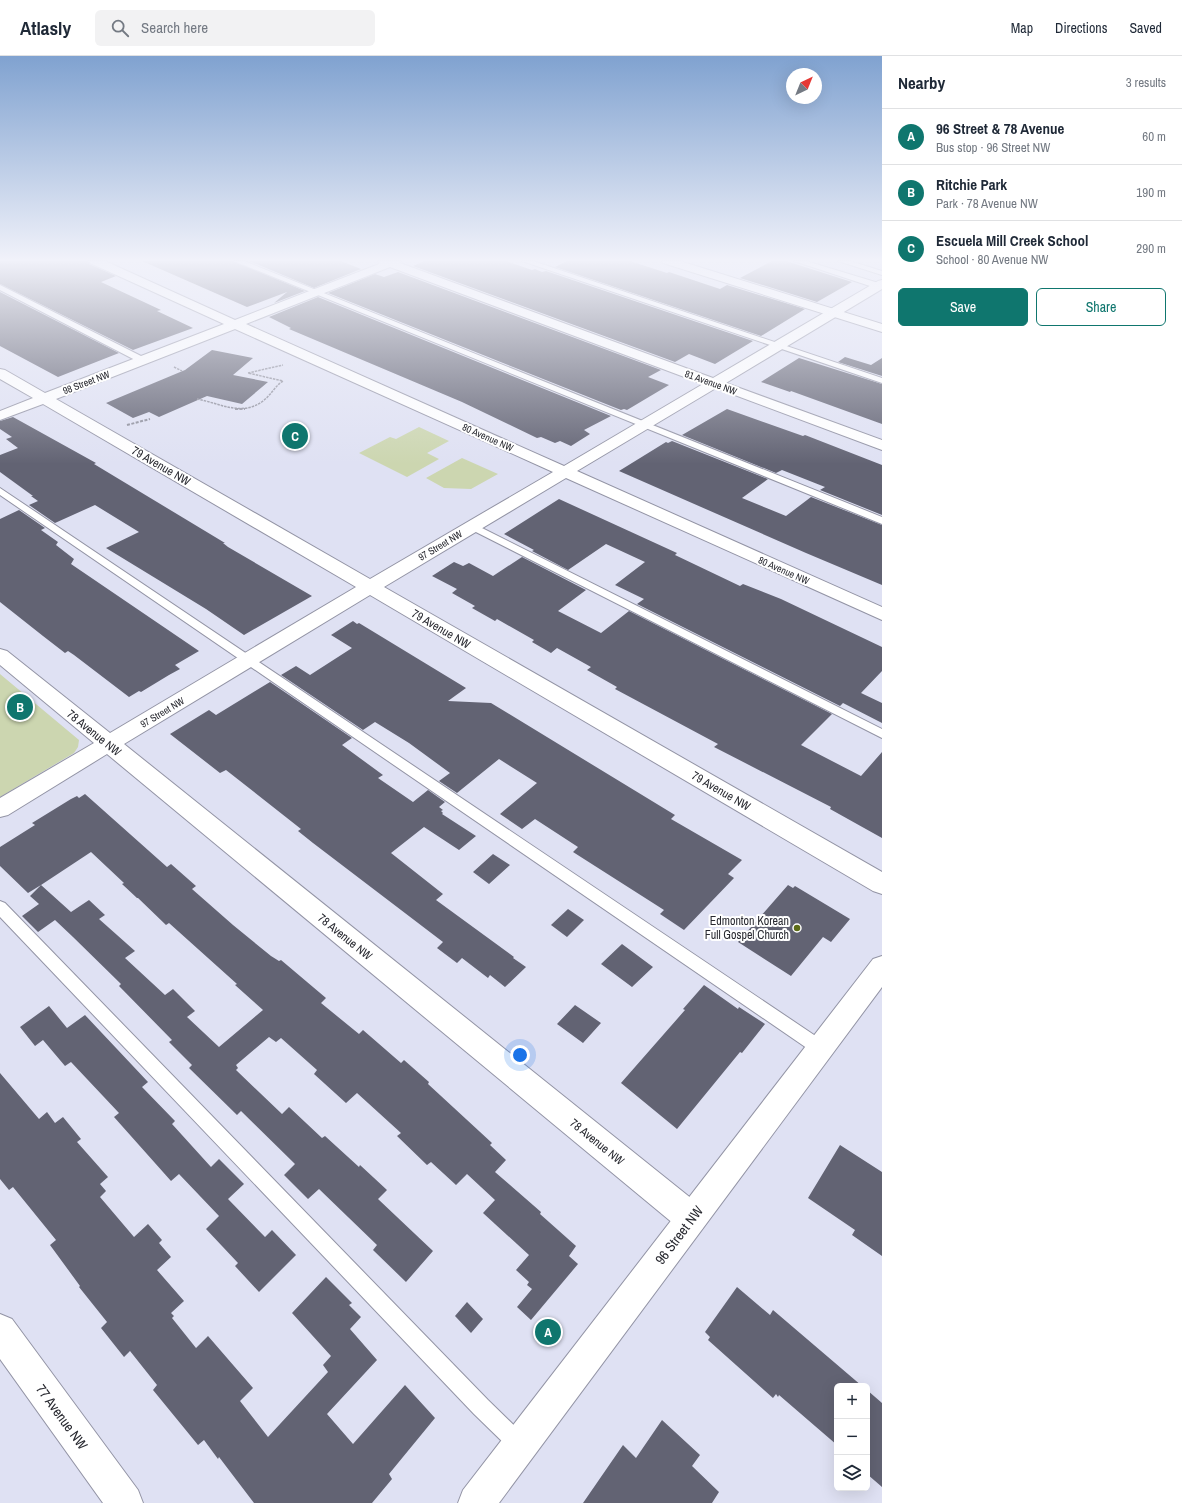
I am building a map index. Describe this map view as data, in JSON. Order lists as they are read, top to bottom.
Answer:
{
  "streets": {
    "street": [
      "98 Street NW",
      "81 Avenue NW",
      "80 Avenue NW",
      "79 Avenue NW",
      "97 Street NW",
      "78 Avenue NW",
      "96 Street NW",
      "77 Avenue NW"
    ]
  },
  "crossings": [
    ["98 Street NW", "79 Avenue NW"],
    ["81 Avenue NW", "97 Street NW"],
    ["80 Avenue NW", "97 Street NW"],
    ["79 Avenue NW", "97 Street NW"],
    ["97 Street NW", "78 Avenue NW"],
    ["78 Avenue NW", "96 Street NW"]
  ],
  "places": ["Edmonton Korean Full Gospel Church"],
  "north": "top right",
  "page": {
    "header": "Atlasly",
    "search": "Search here",
    "nav": ["Map", "Directions", "Saved"],
    "heading": ["Nearby", "3 results"],
    "list": [
      {
        "mark": "A",
        "name": "96 Street & 78 Avenue",
        "note": "Bus stop · 96 Street NW",
        "value": "60 m"
      },
      {
        "mark": "B",
        "name": "Ritchie Park",
        "note": "Park · 78 Avenue NW",
        "value": "190 m"
      },
      {
        "mark": "C",
        "name": "Escuela Mill Creek School",
        "note": "School · 80 Avenue NW",
        "value": "290 m"
      }
    ],
    "buttons": ["Save", "Share"],
    "pins": ["C", "B", "A"],
    "map_buttons": ["+", "−"]
  }
}
